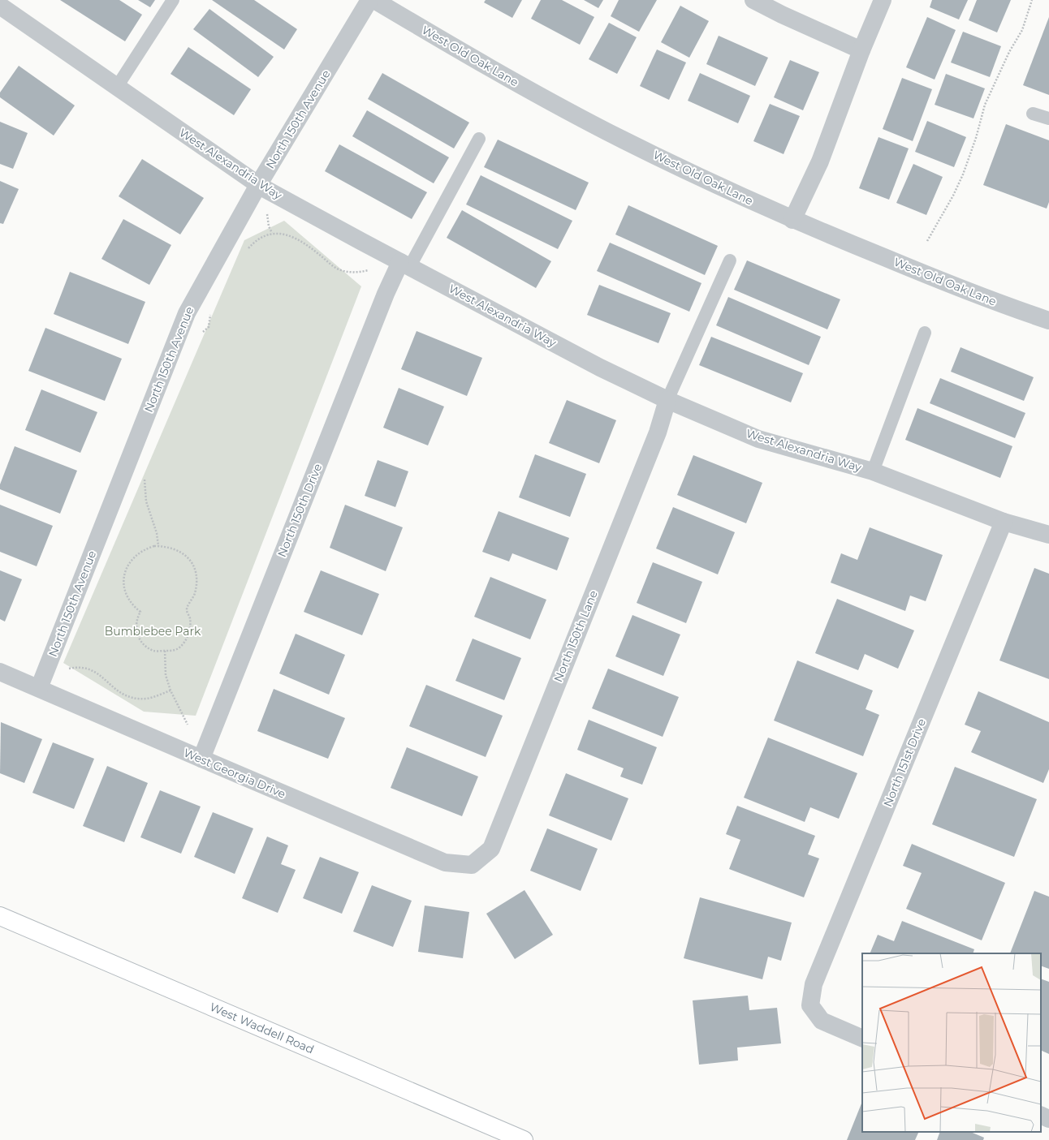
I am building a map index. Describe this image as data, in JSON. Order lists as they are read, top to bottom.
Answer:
{
  "streets": {
    "main road": ["West Waddell Road"],
    "street": [
      "West Old Oak Lane",
      "North 150th Avenue",
      "West Alexandria Way",
      "North 150th Drive",
      "North 150th Lane",
      "North 151st Drive",
      "West Georgia Drive"
    ]
  },
  "crossings": [
    ["North 150th Avenue", "West Alexandria Way"],
    ["North 150th Avenue", "West Georgia Drive"],
    ["West Alexandria Way", "North 150th Drive"],
    ["West Alexandria Way", "North 150th Lane"],
    ["West Alexandria Way", "North 151st Drive"],
    ["North 150th Drive", "West Georgia Drive"],
    ["North 150th Lane", "West Georgia Drive"]
  ],
  "parks": ["Bumblebee Park"]
}
